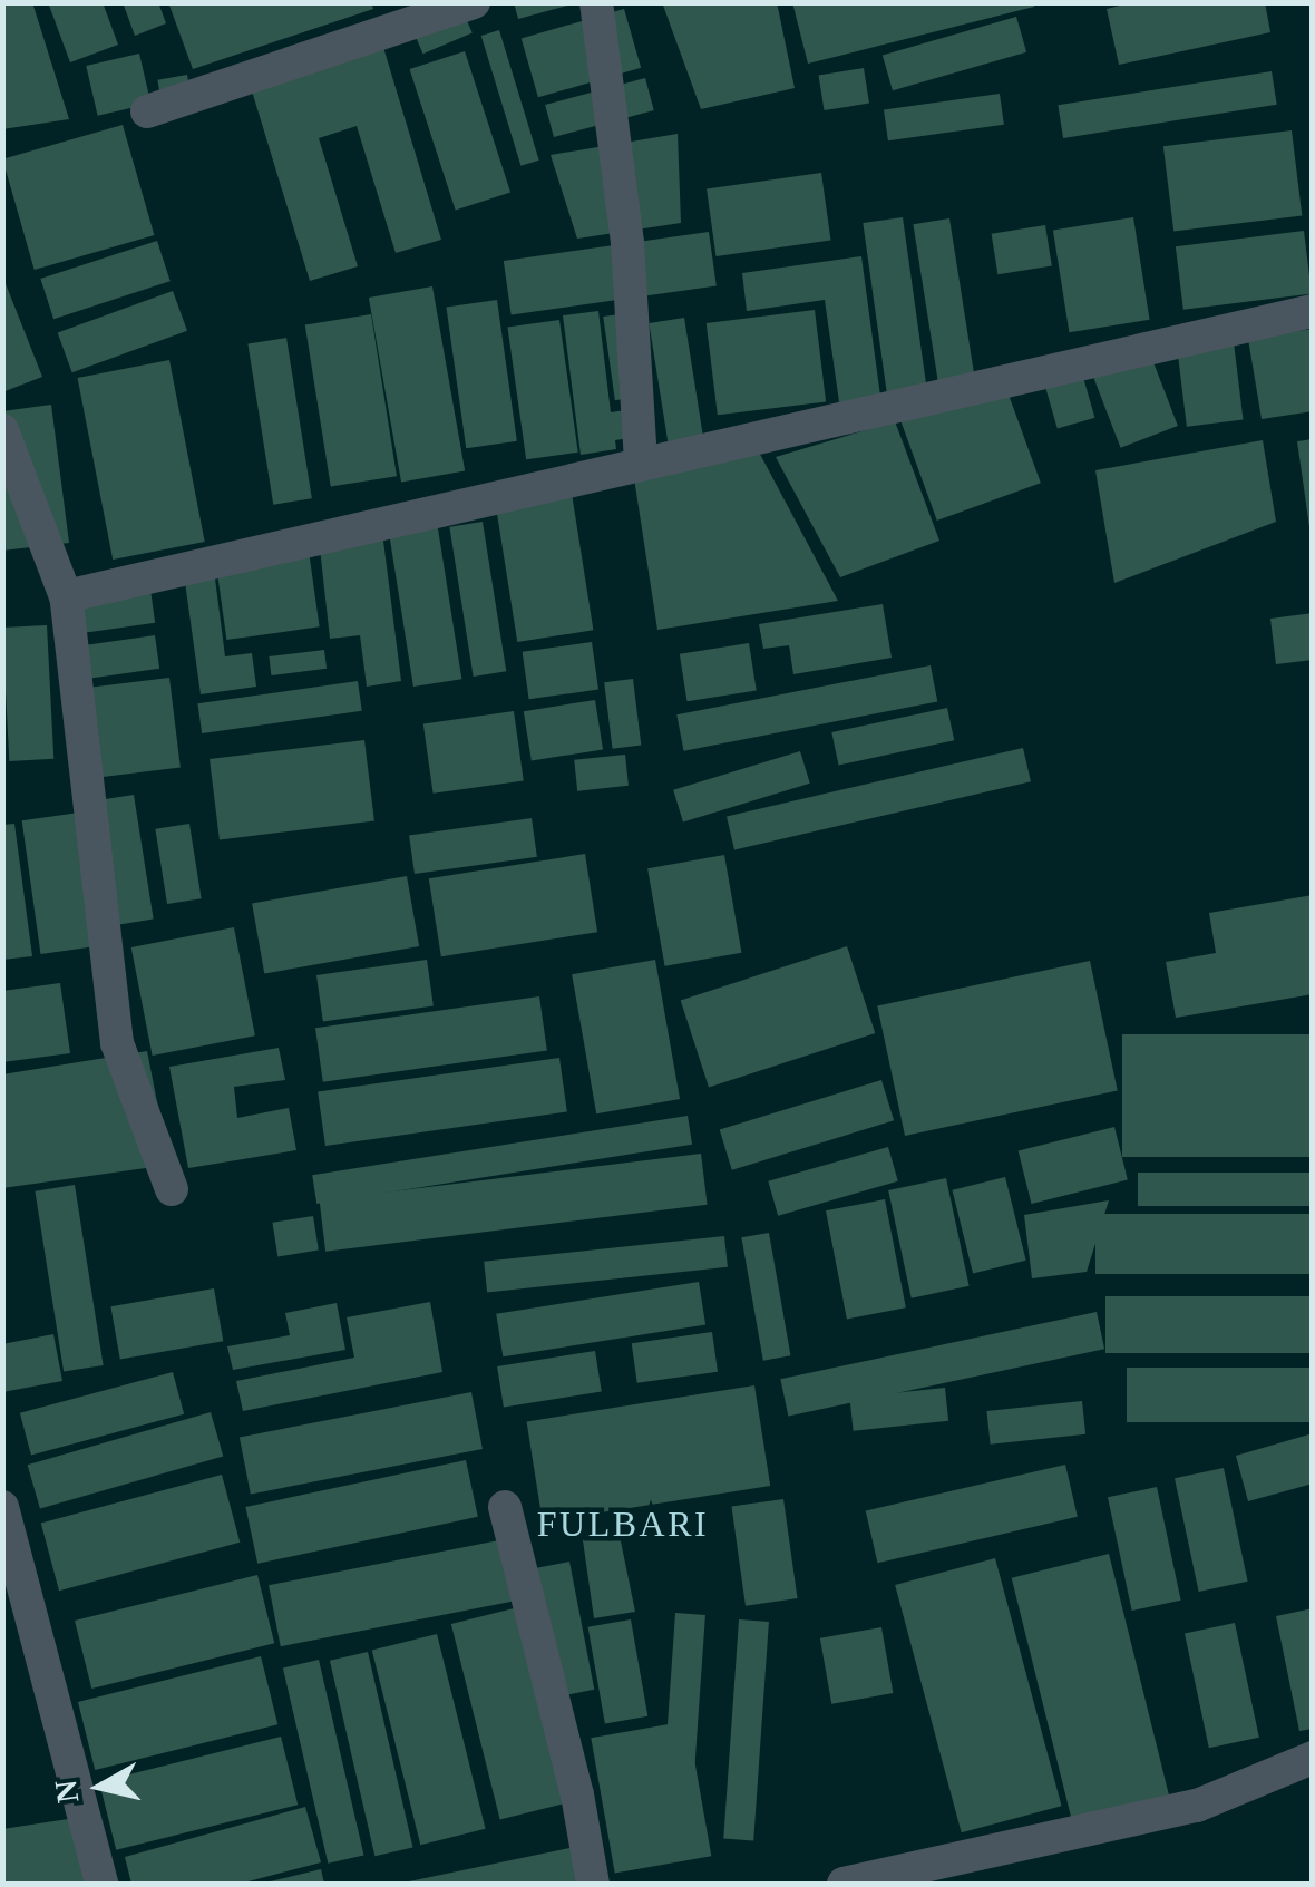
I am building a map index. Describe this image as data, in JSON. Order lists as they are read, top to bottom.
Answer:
{
  "districts": ["FULBARI"],
  "north": "left"
}
